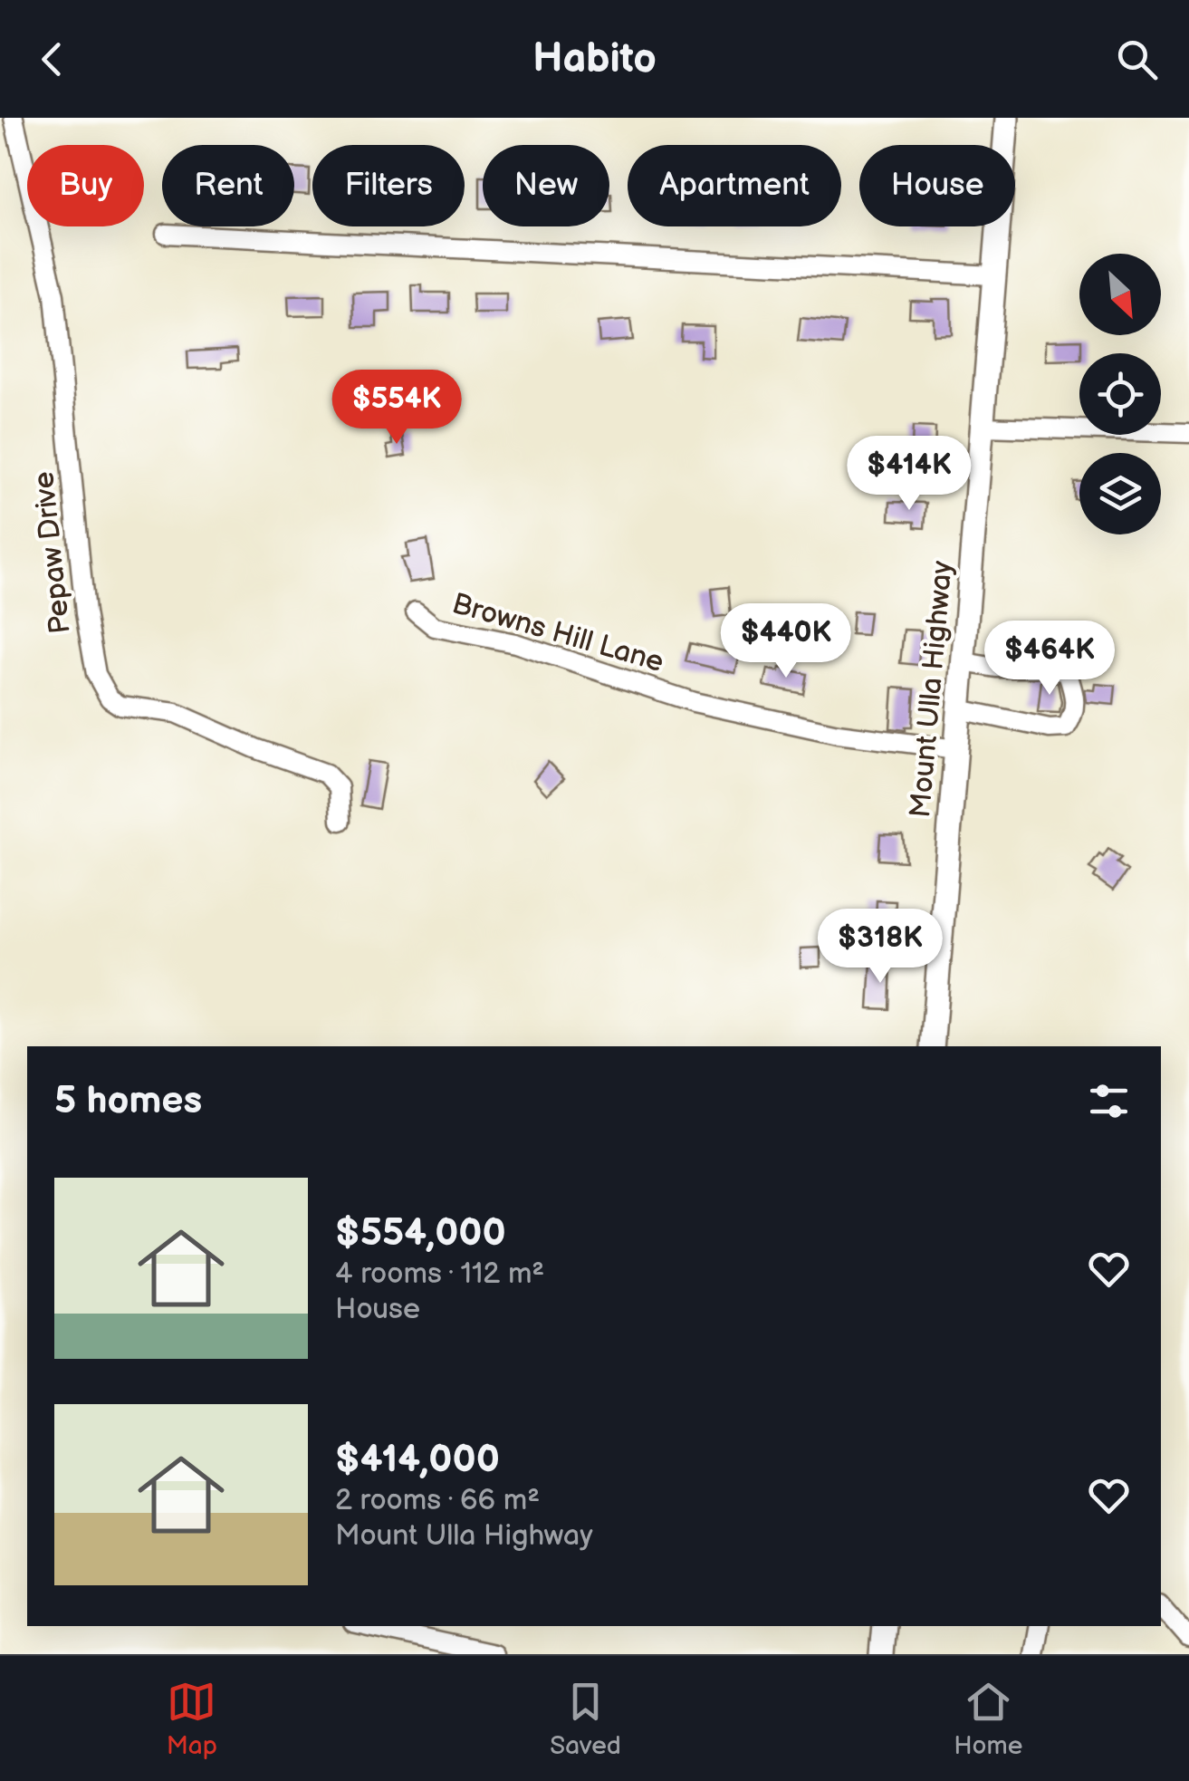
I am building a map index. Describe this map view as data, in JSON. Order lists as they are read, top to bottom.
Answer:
{
  "streets": {
    "main road": ["Mount Ulla Highway"],
    "street": ["Pepaw Drive", "Browns Hill Lane"]
  },
  "crossings": [
    ["Browns Hill Lane", "Mount Ulla Highway"]
  ],
  "north": "bottom right",
  "page": {
    "header": "Habito",
    "chip": [
      "Buy",
      "Rent",
      "Filters",
      "New",
      "Apartment",
      "House"
    ],
    "price": [
      "$554K",
      "$414K",
      "$440K",
      "$464K",
      "$318K"
    ],
    "heading": "5 homes",
    "list": [
      {
        "name": "$554,000",
        "note": "4 rooms · 112 m² · House"
      },
      {
        "name": "$414,000",
        "note": "2 rooms · 66 m² · Mount Ulla Highway"
      }
    ],
    "tabs": ["Map", "Saved", "Home"]
  }
}
